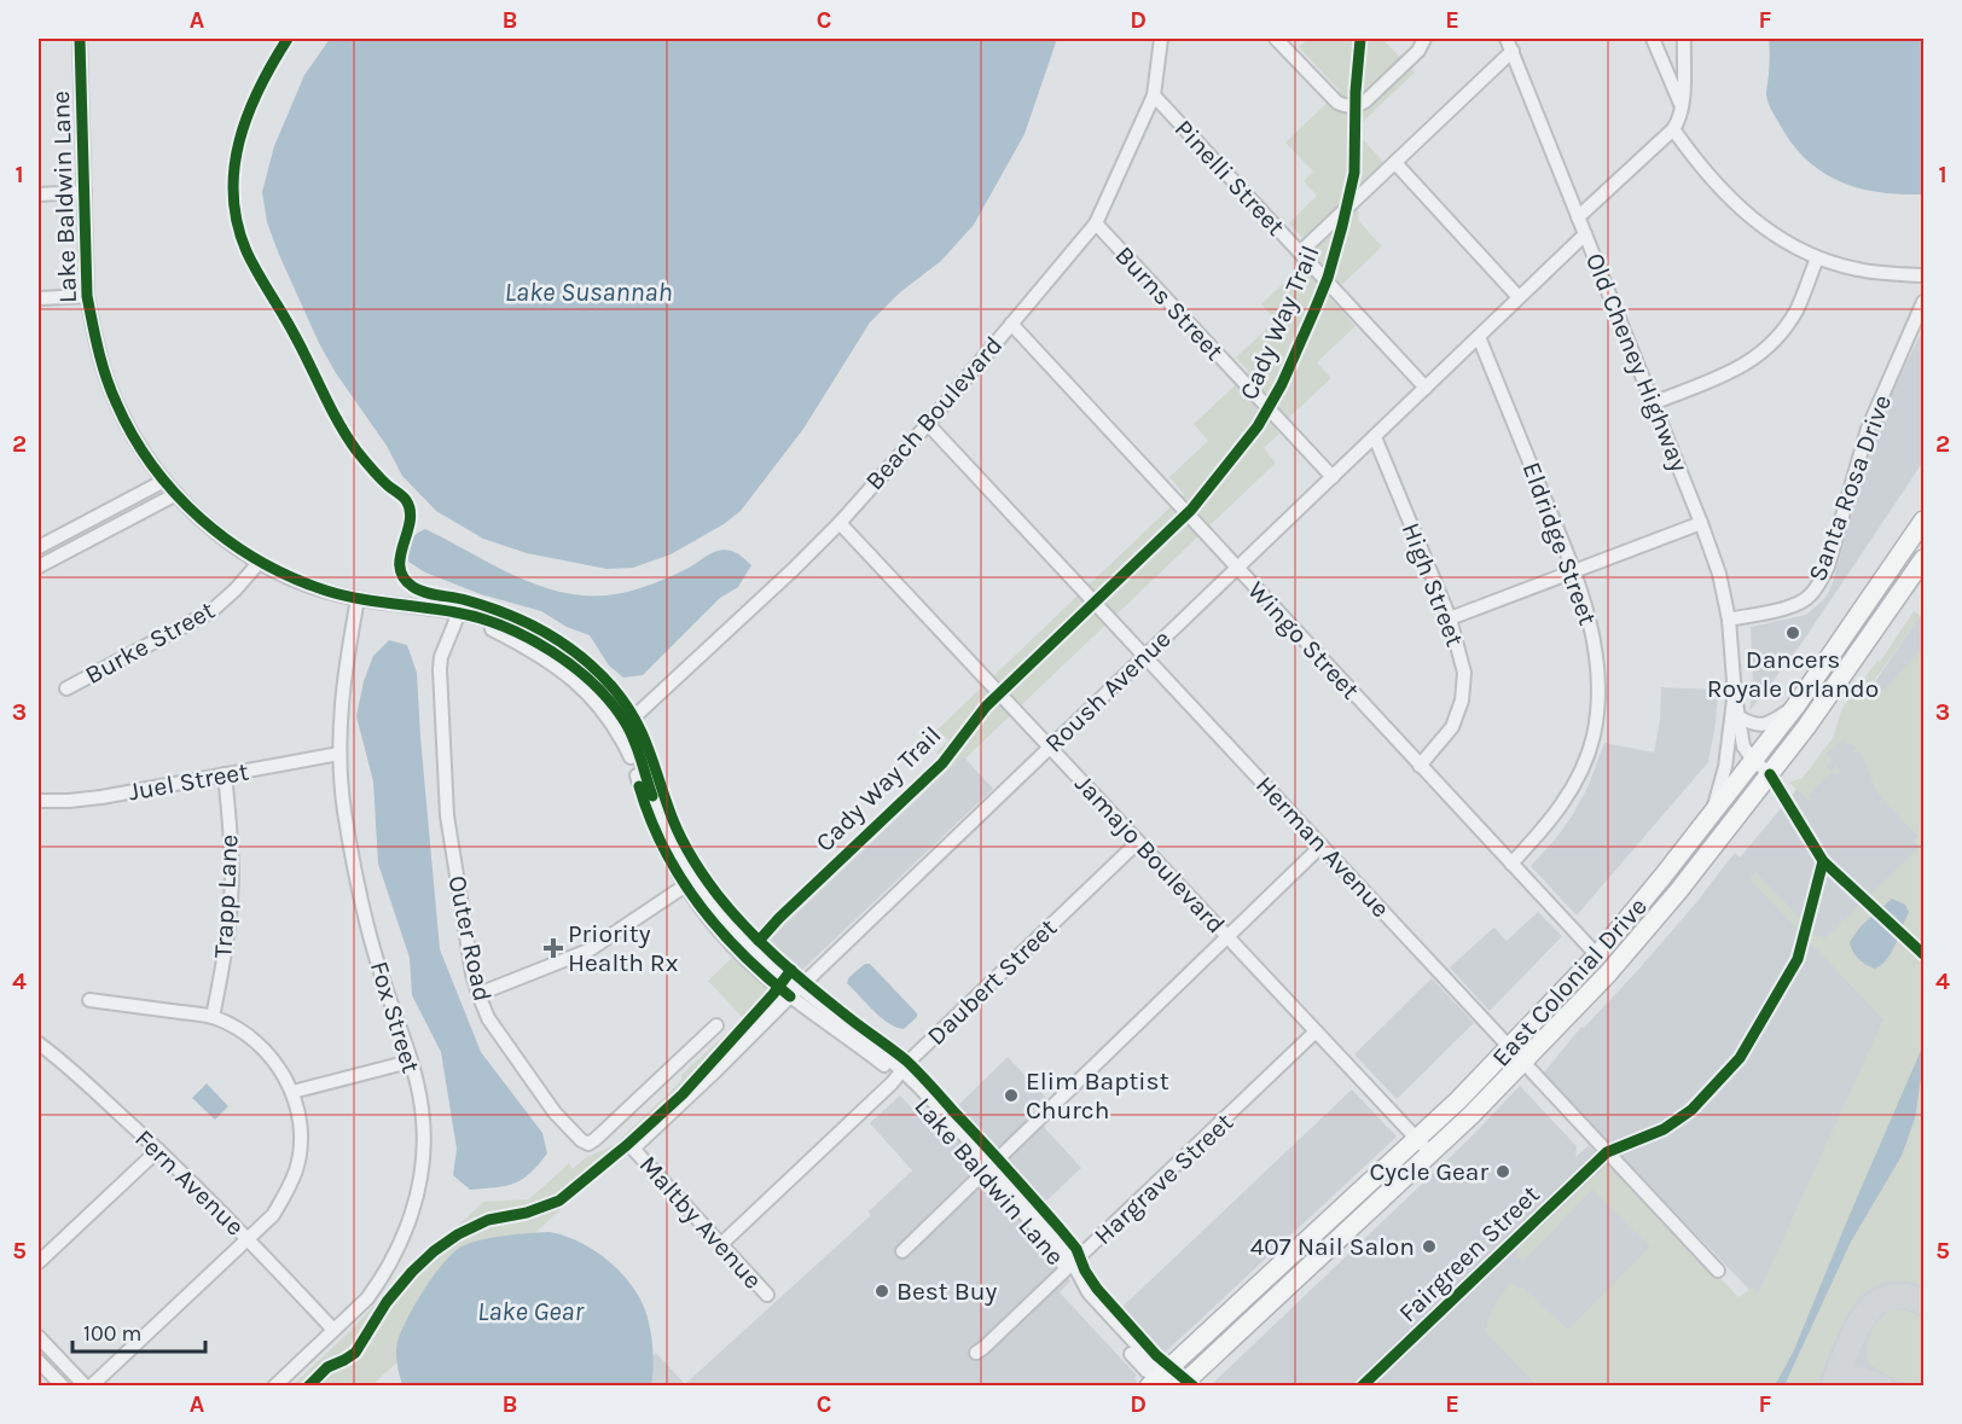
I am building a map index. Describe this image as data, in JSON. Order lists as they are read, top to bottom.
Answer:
{
  "streets": {
    "highway": ["East Colonial Drive"],
    "street": [
      "Pinelli Street",
      "Lake Baldwin Lane",
      "Burns Street",
      "Old Cheney Highway",
      "Beach Boulevard",
      "Santa Rosa Drive",
      "Eldridge Street",
      "High Street",
      "Wingo Street",
      "Burke Street",
      "Roush Avenue",
      "Juel Street",
      "Herman Avenue",
      "Jamajo Boulevard",
      "Trapp Lane",
      "Outer Road",
      "Daubert Street",
      "Fox Street",
      "Hargrave Street",
      "Fern Avenue",
      "Maltby Avenue",
      "Fairgreen Street"
    ],
    "cycle path": ["Cady Way Trail"]
  },
  "crossings": [
    ["Pinelli Street", "Beach Boulevard"],
    ["Pinelli Street", "Roush Avenue"],
    ["Lake Baldwin Lane", "Beach Boulevard"],
    ["Lake Baldwin Lane", "Burke Street"],
    ["Lake Baldwin Lane", "Roush Avenue"],
    ["Lake Baldwin Lane", "Outer Road"],
    ["Lake Baldwin Lane", "Daubert Street"],
    ["Lake Baldwin Lane", "East Colonial Drive"],
    ["Lake Baldwin Lane", "Fox Street"],
    ["Lake Baldwin Lane", "Hargrave Street"],
    ["Burns Street", "Beach Boulevard"],
    ["Burns Street", "Roush Avenue"],
    ["Old Cheney Highway", "Santa Rosa Drive"],
    ["Old Cheney Highway", "Roush Avenue"],
    ["Old Cheney Highway", "East Colonial Drive"],
    ["Beach Boulevard", "Wingo Street"],
    ["Beach Boulevard", "Herman Avenue"],
    ["Beach Boulevard", "Jamajo Boulevard"],
    ["Eldridge Street", "Wingo Street"],
    ["Eldridge Street", "Roush Avenue"],
    ["High Street", "Wingo Street"],
    ["High Street", "Roush Avenue"],
    ["Wingo Street", "Roush Avenue"],
    ["Wingo Street", "East Colonial Drive"],
    ["Roush Avenue", "Herman Avenue"],
    ["Roush Avenue", "Jamajo Boulevard"],
    ["Roush Avenue", "Maltby Avenue"],
    ["Juel Street", "Trapp Lane"],
    ["Juel Street", "Fox Street"],
    ["Herman Avenue", "East Colonial Drive"],
    ["Herman Avenue", "Fairgreen Street"],
    ["Jamajo Boulevard", "Daubert Street"],
    ["Jamajo Boulevard", "East Colonial Drive"],
    ["Jamajo Boulevard", "Hargrave Street"],
    ["Daubert Street", "Maltby Avenue"],
    ["Fox Street", "Fern Avenue"]
  ],
  "water": ["Lake Susannah", "Lake Gear"],
  "places": {
    "other": [
      "Dancers Royale Orlando",
      "Elim Baptist Church",
      "Cycle Gear",
      "407 Nail Salon",
      "Best Buy"
    ],
    "health": ["Priority Health Rx"]
  },
  "scale_bar": "100 m",
  "grid": {
    "columns": [
      "A",
      "B",
      "C",
      "D",
      "E",
      "F"
    ],
    "rows": [
      "1",
      "2",
      "3",
      "4",
      "5"
    ]
  }
}
